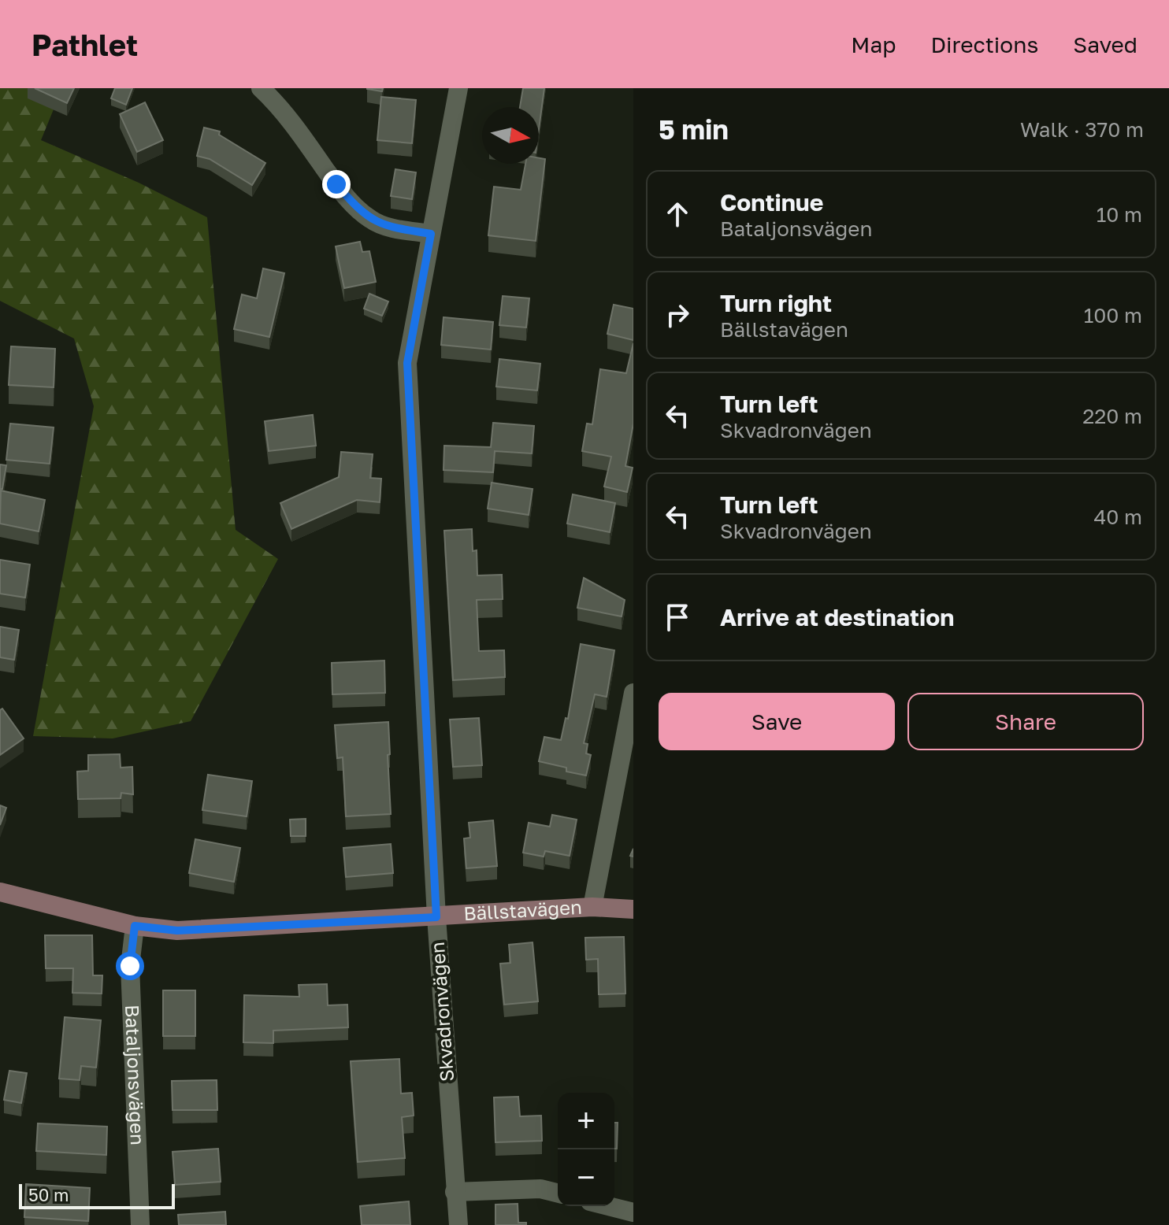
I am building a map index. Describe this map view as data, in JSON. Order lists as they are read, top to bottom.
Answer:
{
  "streets": {
    "street": ["Bällstavägen", "Skvadronvägen", "Bataljonsvägen"]
  },
  "crossings": [
    ["Bällstavägen", "Skvadronvägen"],
    ["Bällstavägen", "Bataljonsvägen"]
  ],
  "scale_bar": "50 m",
  "north": "right",
  "page": {
    "header": "Pathlet",
    "nav": ["Map", "Directions", "Saved"],
    "heading": ["5 min", "Walk · 370 m"],
    "list": [
      ["Continue", "Bataljonsvägen", "10 m"],
      ["Turn right", "Bällstavägen", "100 m"],
      ["Turn left", "Skvadronvägen", "220 m"],
      ["Turn left", "Skvadronvägen", "40 m"],
      "Arrive at destination"
    ],
    "buttons": ["Save", "Share"],
    "map_buttons": ["+", "−"],
    "scale": "50 m"
  }
}
